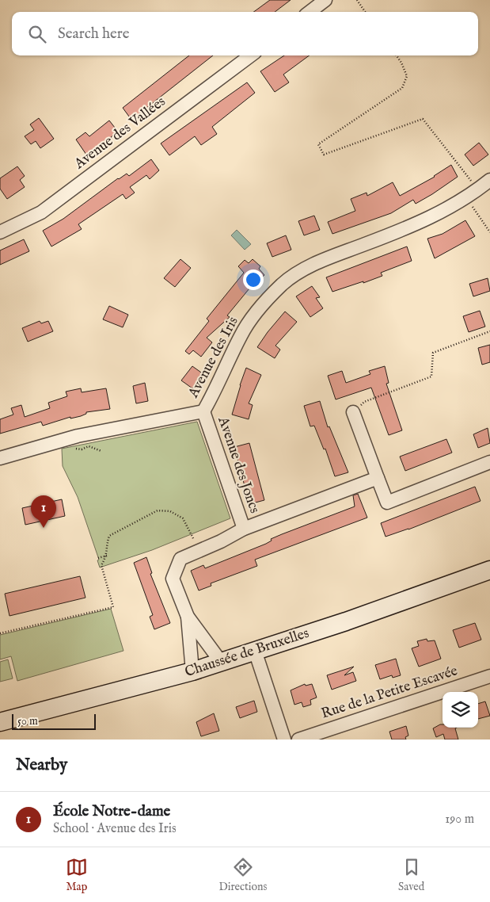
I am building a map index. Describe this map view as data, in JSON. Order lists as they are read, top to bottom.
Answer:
{
  "streets": {
    "main road": ["Chaussée de Bruxelles"],
    "street": [
      "Avenue des Vallées",
      "Avenue des Iris",
      "Avenue des Joncs",
      "Rue de la Petite Escavée"
    ]
  },
  "crossings": [
    ["Avenue des Iris", "Avenue des Joncs"]
  ],
  "scale_bar": "50 m",
  "page": {
    "search": "Search here",
    "pins": "1",
    "scale": "50 m",
    "heading": "Nearby",
    "list": [
      {
        "mark": "1",
        "name": "École Notre-dame",
        "note": "School · Avenue des Iris",
        "value": "190 m"
      }
    ],
    "nav": ["Map", "Directions", "Saved"]
  }
}
